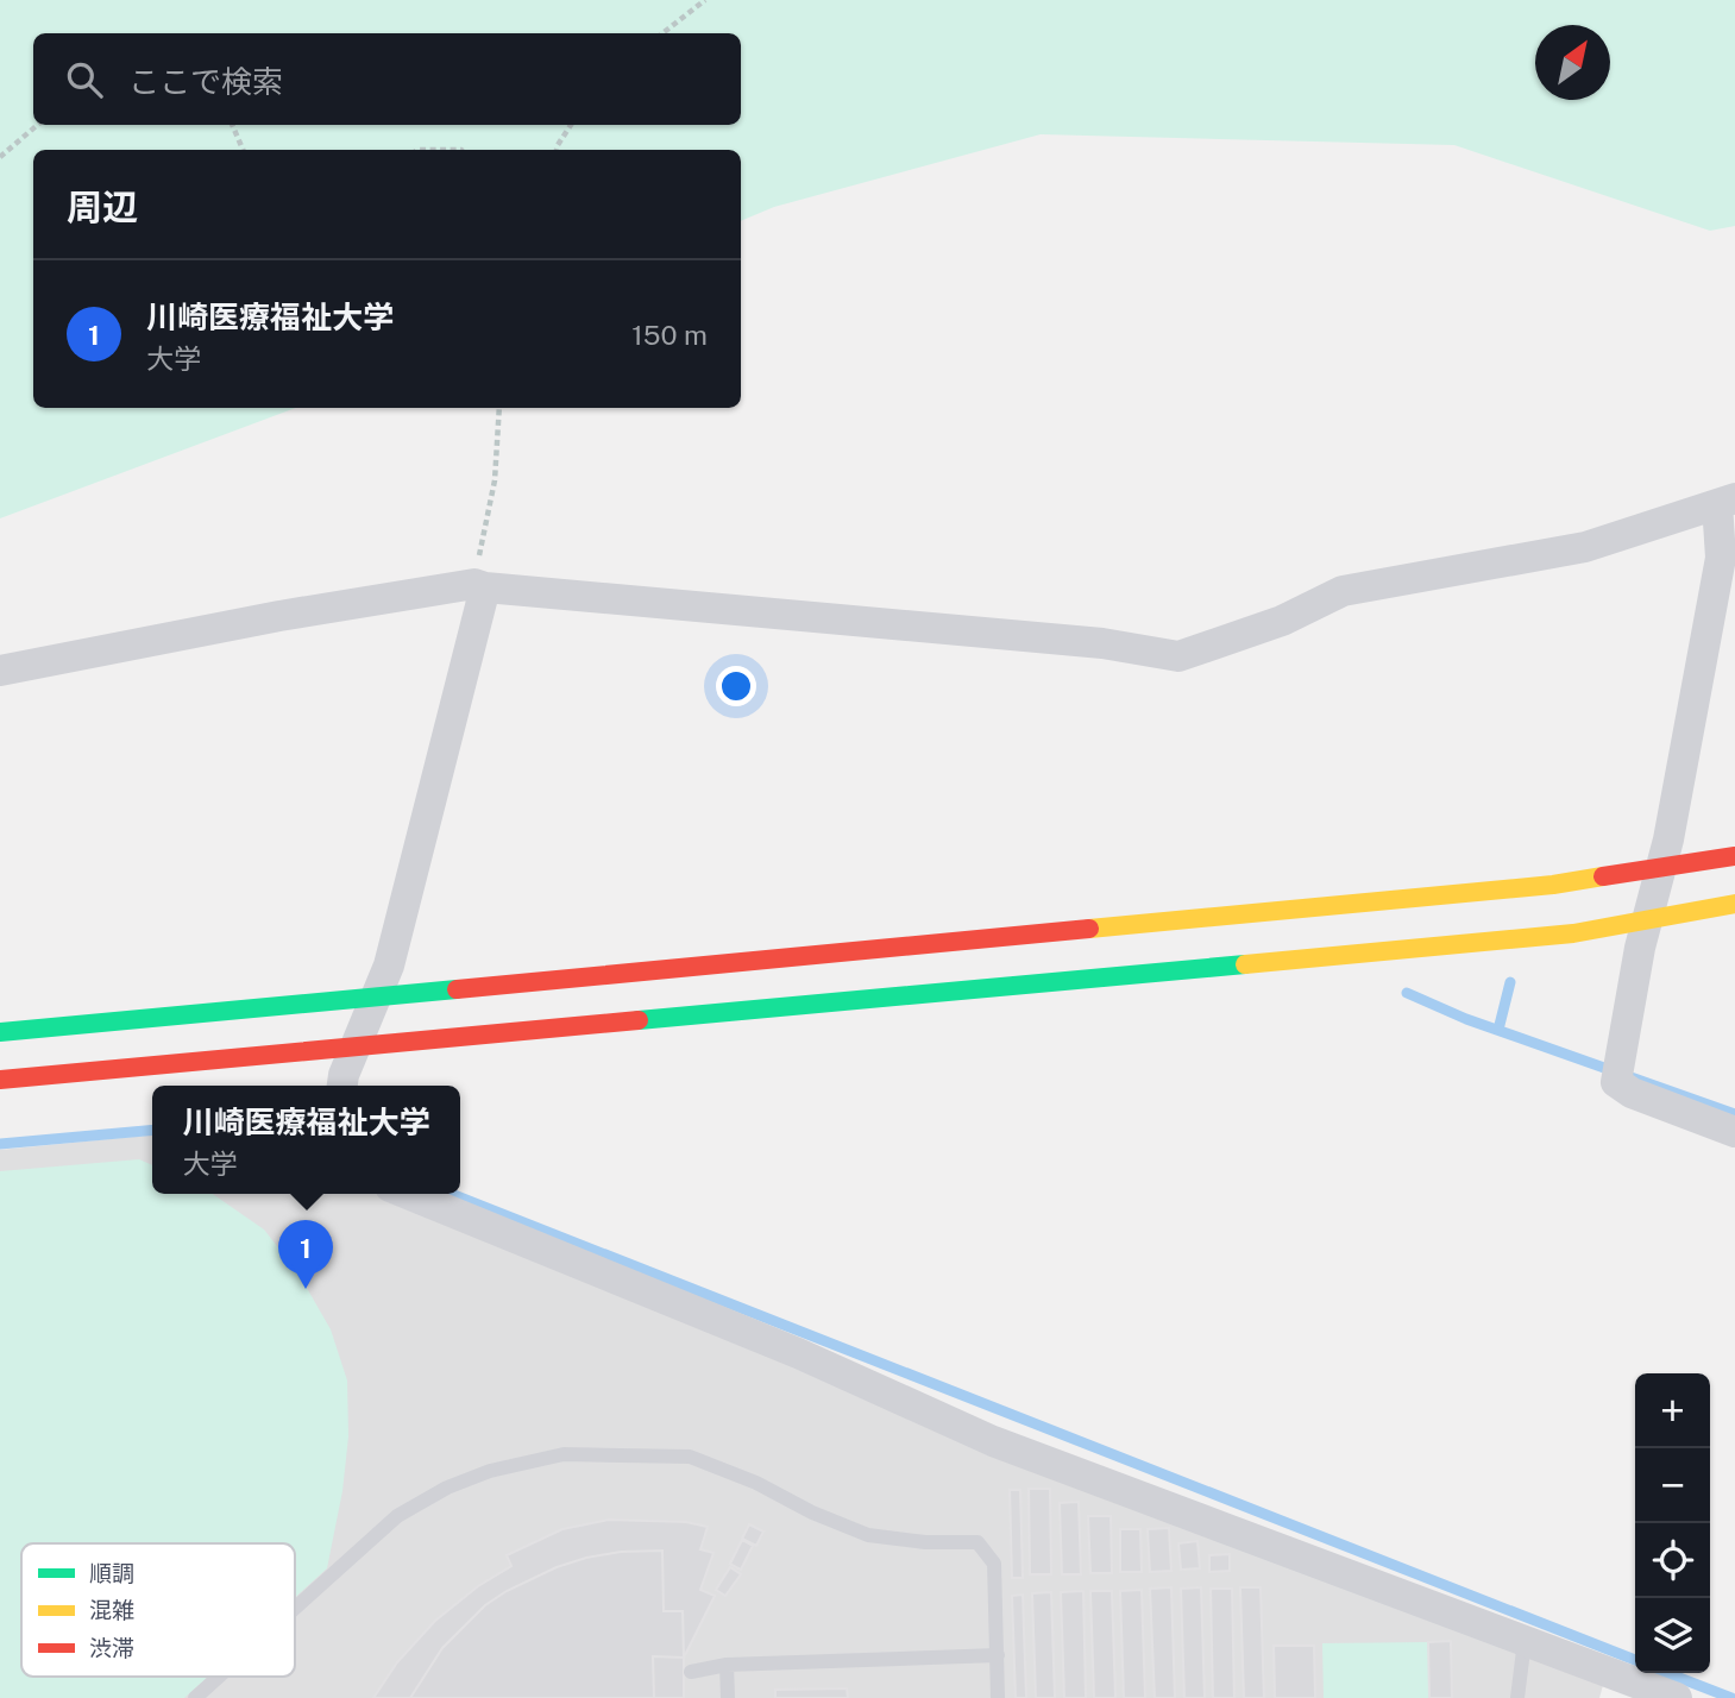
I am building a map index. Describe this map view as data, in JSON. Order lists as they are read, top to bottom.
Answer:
{
  "legend": ["順調", "混雑", "渋滞"],
  "north": "top right",
  "page": {
    "search": "ここで検索",
    "heading": "周辺",
    "list": [
      {
        "mark": "1",
        "name": "川崎医療福祉大学",
        "note": "大学",
        "value": "150 m"
      }
    ],
    "popup": ["川崎医療福祉大学", "大学"],
    "pins": "1",
    "map_buttons": ["+", "−"]
  }
}
